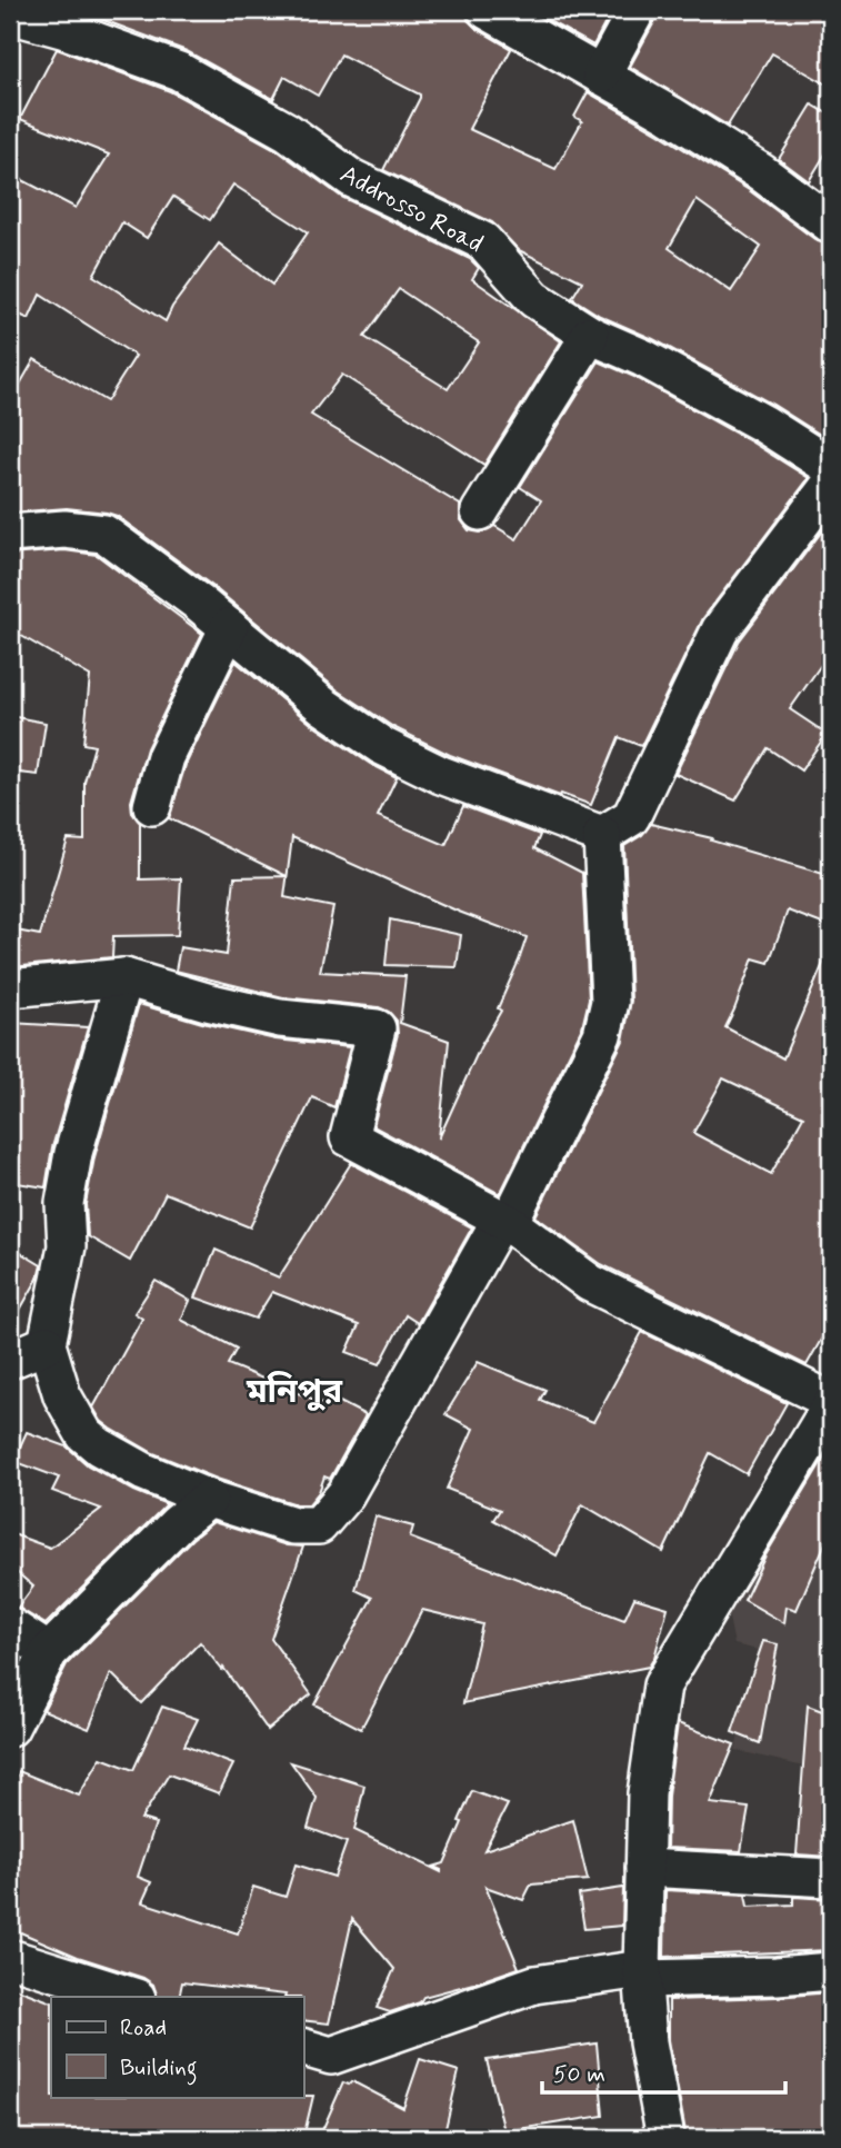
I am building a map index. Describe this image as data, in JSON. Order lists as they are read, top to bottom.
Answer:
{
  "streets": {
    "street": ["Addrosso Road"]
  },
  "districts": ["মনিপুর"],
  "legend": ["Road", "Building"],
  "scale_bar": "50 m"
}
